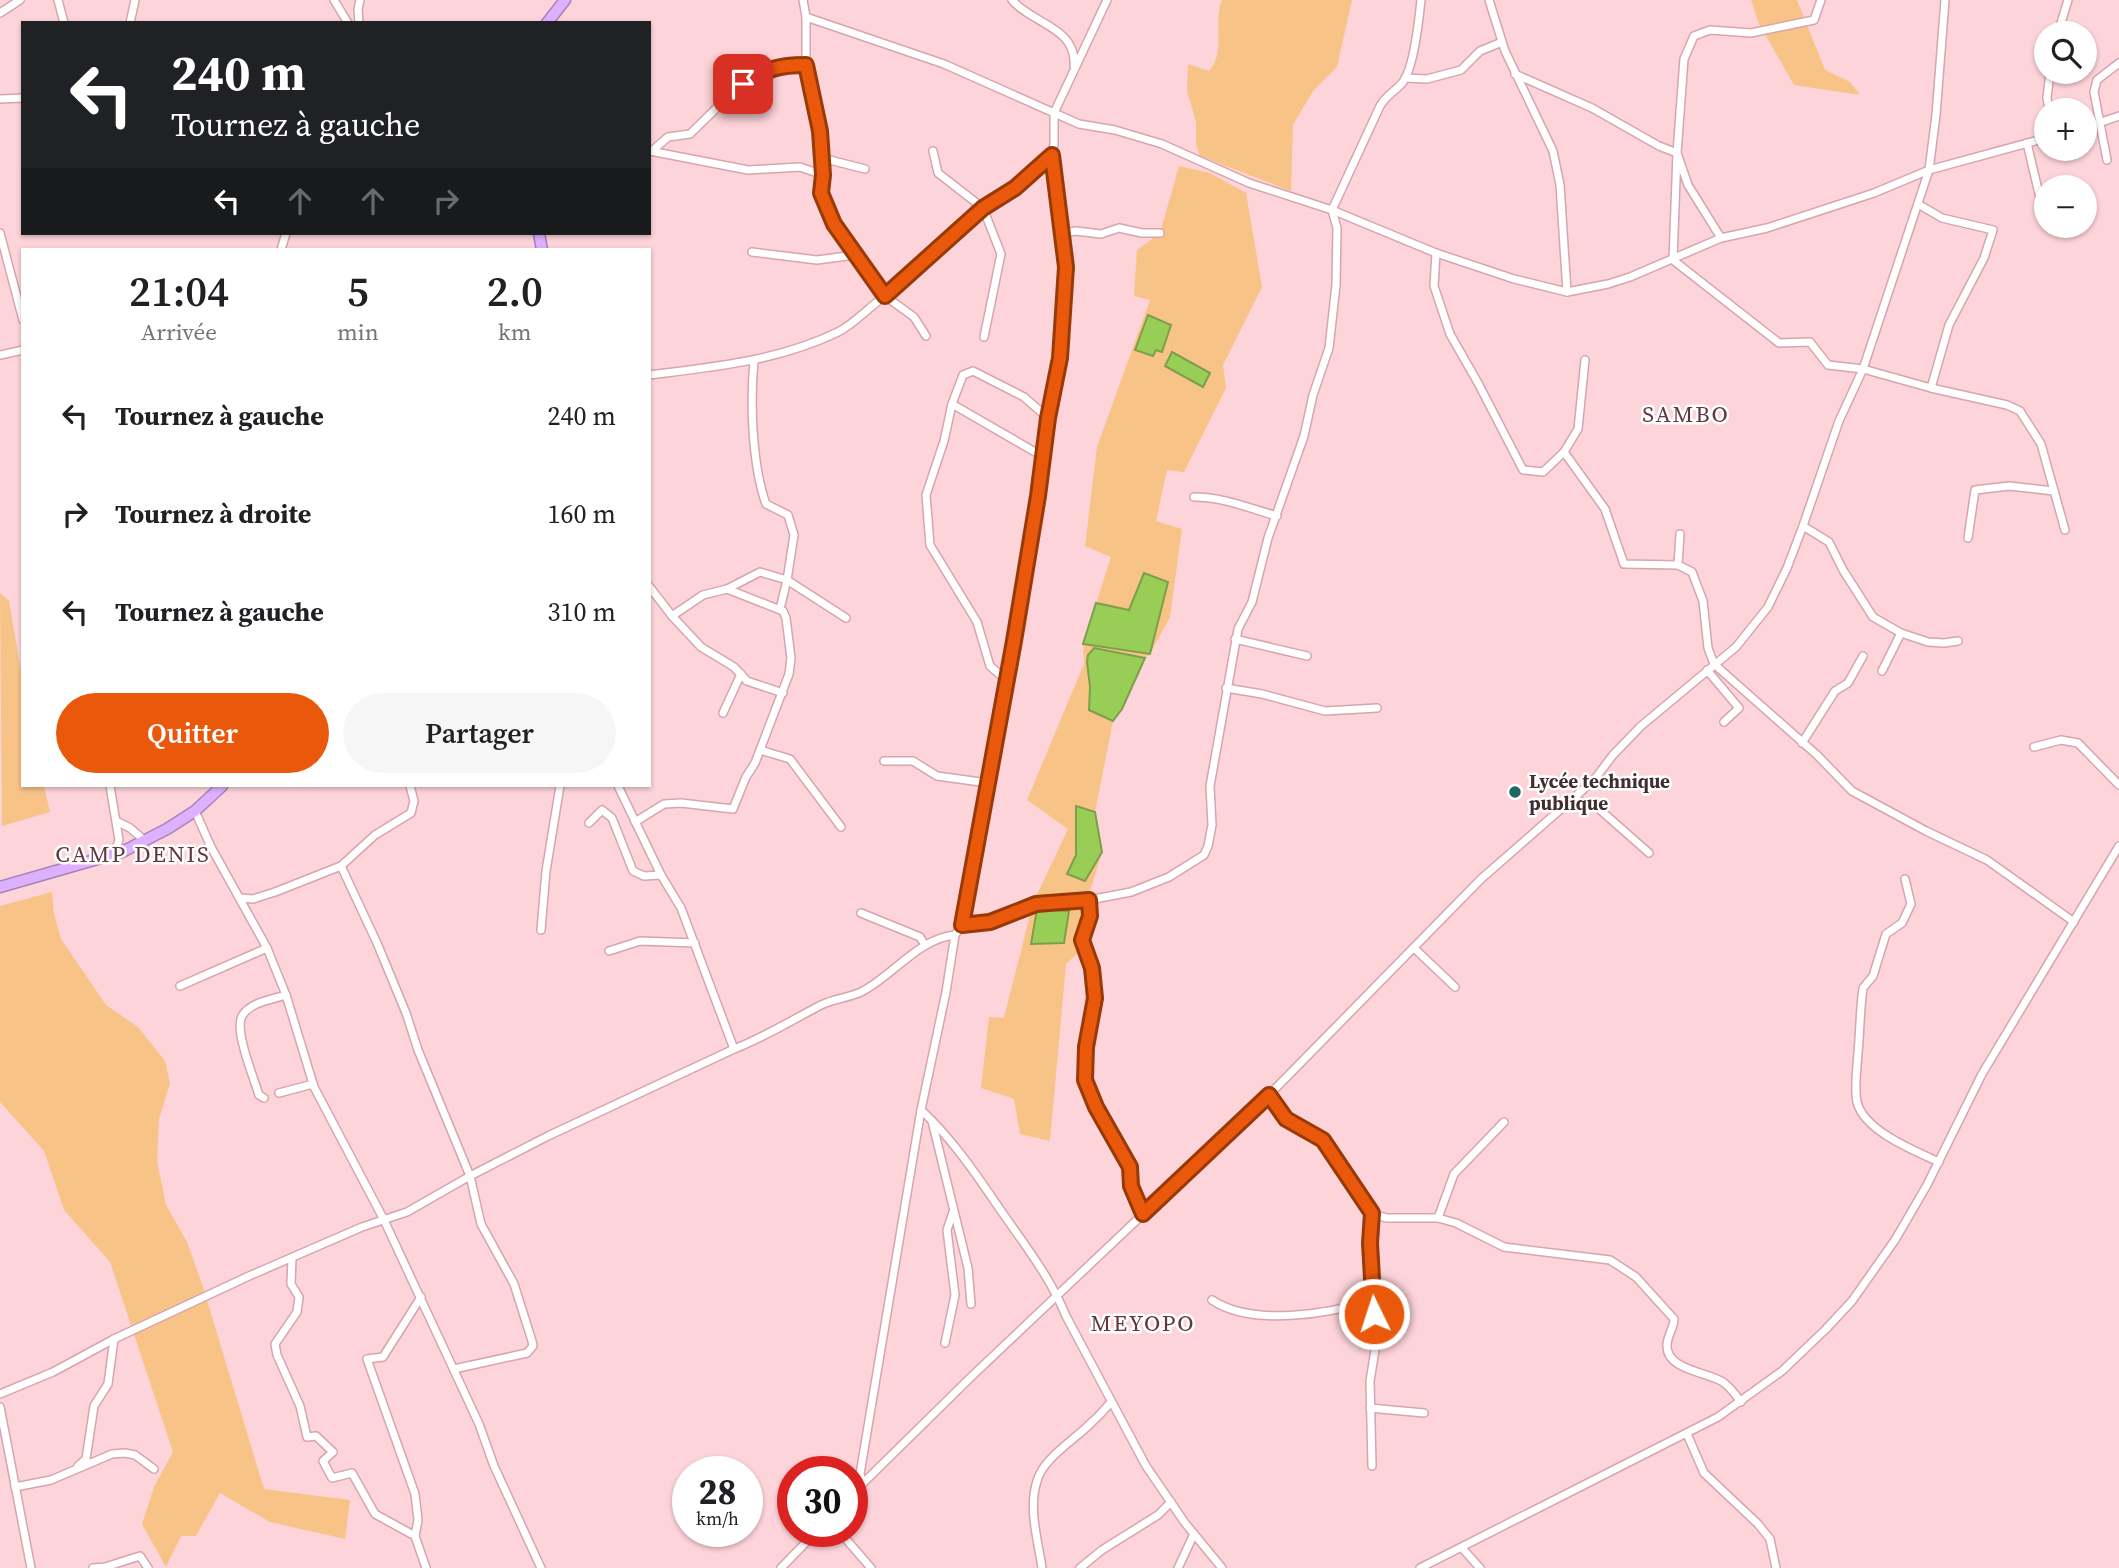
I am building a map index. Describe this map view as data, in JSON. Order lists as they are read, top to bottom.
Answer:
{
  "districts": ["SAMBO", "CAMP DENIS", "MEYOPO"],
  "places": ["Lycée technique publique"],
  "page": {
    "map_buttons": ["+", "−"],
    "turn": ["240 m", "Tournez à gauche"],
    "eta": [
      "21:04",
      "Arrivée",
      "5",
      "min",
      "2.0",
      "km"
    ],
    "list": [
      {
        "name": "Tournez à gauche",
        "value": "240 m"
      },
      {
        "name": "Tournez à droite",
        "value": "160 m"
      },
      {
        "name": "Tournez à gauche",
        "value": "310 m"
      }
    ],
    "buttons": ["Quitter", "Partager"],
    "speed": "28 km/h",
    "limit": "30"
  }
}
